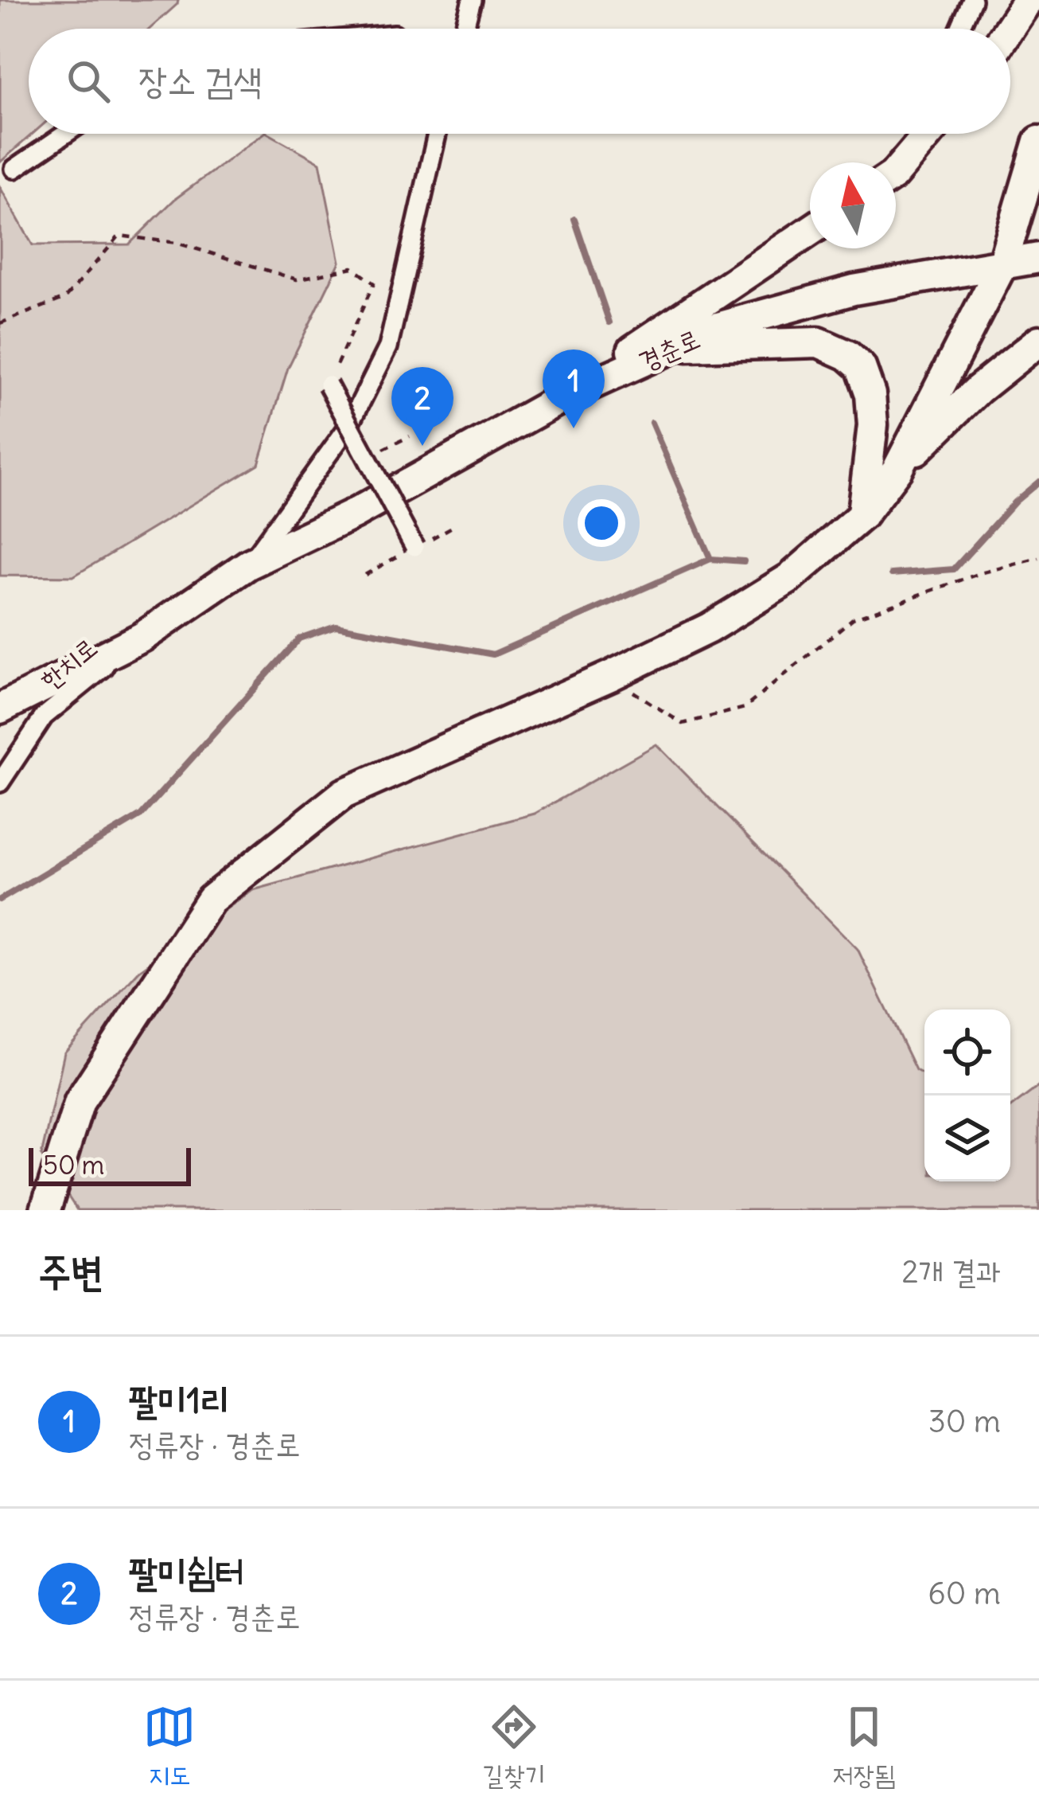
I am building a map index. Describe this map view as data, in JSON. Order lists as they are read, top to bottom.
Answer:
{
  "streets": {
    "main road": ["경춘로"],
    "street": ["한치로"]
  },
  "crossings": [
    ["경춘로", "한치로"]
  ],
  "scale_bar": "50 m",
  "north": "top",
  "page": {
    "search": "장소 검색",
    "pins": ["1", "2"],
    "scale": "50 m",
    "heading": ["주변", "2개 결과"],
    "list": [
      {
        "mark": "1",
        "name": "팔미1리",
        "note": "정류장 · 경춘로",
        "value": "30 m"
      },
      {
        "mark": "2",
        "name": "팔미쉼터",
        "note": "정류장 · 경춘로",
        "value": "60 m"
      }
    ],
    "nav": ["지도", "길찾기", "저장됨"]
  }
}
